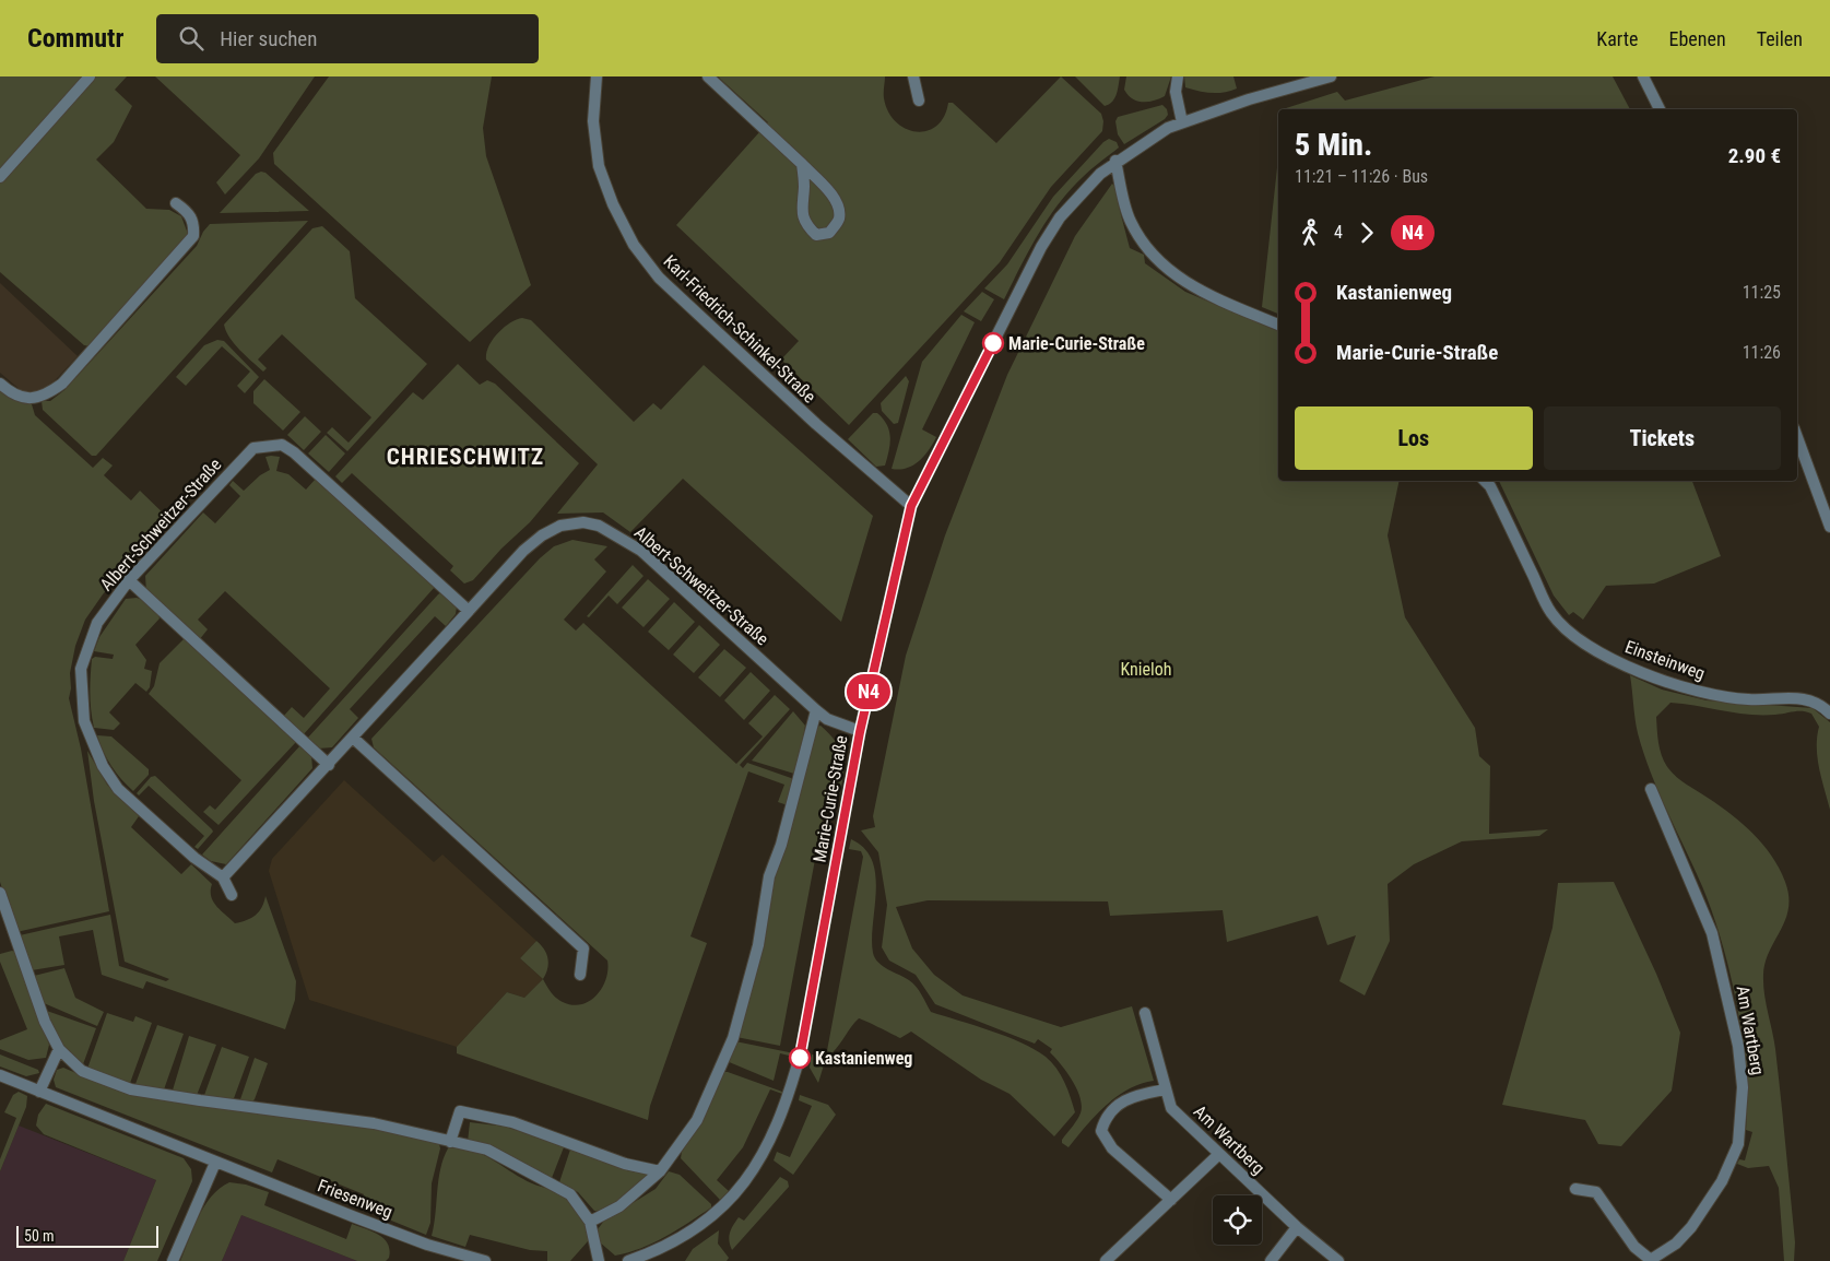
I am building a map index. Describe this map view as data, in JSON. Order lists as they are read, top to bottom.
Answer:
{
  "streets": {
    "street": [
      "Karl-Friedrich-Schinkel-Straße",
      "Albert-Schweitzer-Straße",
      "Einsteinweg",
      "Marie-Curie-Straße",
      "Am Wartberg",
      "Friesenweg"
    ]
  },
  "crossings": [
    ["Karl-Friedrich-Schinkel-Straße", "Marie-Curie-Straße"],
    ["Albert-Schweitzer-Straße", "Marie-Curie-Straße"]
  ],
  "districts": ["CHRIESCHWITZ"],
  "parks": ["Knieloh"],
  "places": ["Marie-Curie-Straße", "Kastanienweg"],
  "lines": ["bus line N4"],
  "scale_bar": "50 m",
  "page": {
    "header": "Commutr",
    "search": "Hier suchen",
    "nav": ["Karte", "Ebenen", "Teilen"],
    "on_map": "N4",
    "heading": ["5 Min.", "11:21 – 11:26 · Bus", "2.90 €"],
    "legs": ["4", "N4"],
    "list": [
      {
        "name": "Kastanienweg",
        "value": "11:25"
      },
      {
        "name": "Marie-Curie-Straße",
        "value": "11:26"
      }
    ],
    "buttons": ["Los", "Tickets"],
    "scale": "50 m"
  }
}
